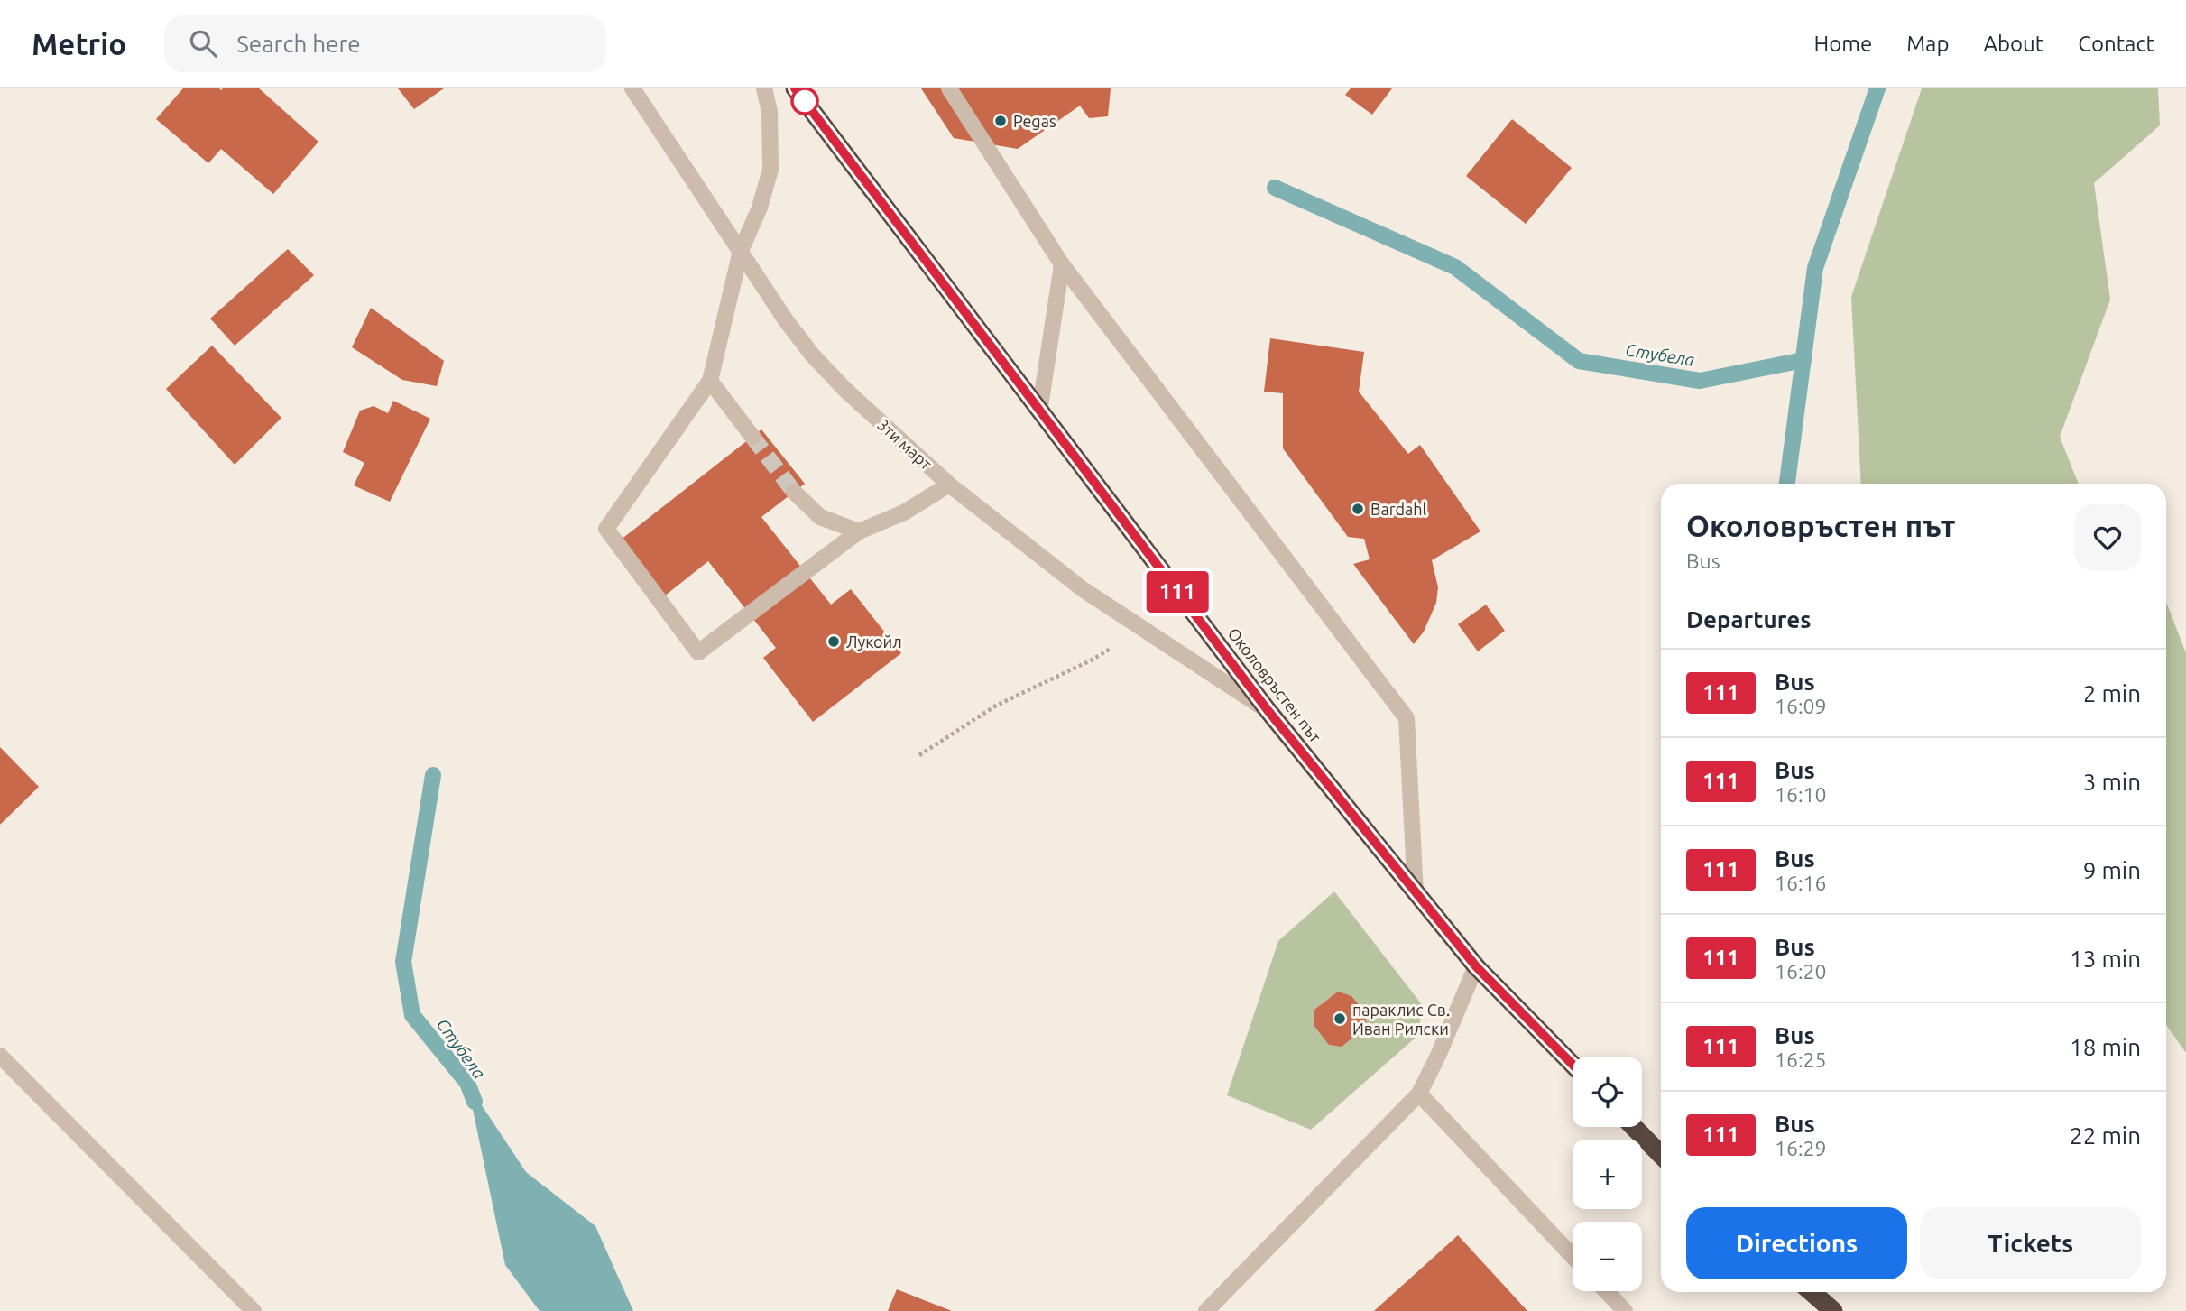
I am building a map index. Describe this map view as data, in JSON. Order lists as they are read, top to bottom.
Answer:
{
  "streets": {
    "highway": ["Околовръстен път"],
    "street": ["3ти март"]
  },
  "crossings": [
    ["3ти март", "Околовръстен път"]
  ],
  "water": ["Стубела"],
  "places": [
    "Pegas",
    "Bardahl",
    "Лукойл",
    "параклис Св. Иван Рилски"
  ],
  "lines": ["bus line 111"],
  "page": {
    "header": "Metrio",
    "search": "Search here",
    "nav": [
      "Home",
      "Map",
      "About",
      "Contact"
    ],
    "on_map": "111",
    "heading": [
      ["Околовръстен път", "Bus"],
      "Departures"
    ],
    "list": [
      {
        "mark": "111",
        "name": "Bus",
        "note": "16:09",
        "value": "2 min"
      },
      {
        "mark": "111",
        "name": "Bus",
        "note": "16:10",
        "value": "3 min"
      },
      {
        "mark": "111",
        "name": "Bus",
        "note": "16:16",
        "value": "9 min"
      },
      {
        "mark": "111",
        "name": "Bus",
        "note": "16:20",
        "value": "13 min"
      },
      {
        "mark": "111",
        "name": "Bus",
        "note": "16:25",
        "value": "18 min"
      },
      {
        "mark": "111",
        "name": "Bus",
        "note": "16:29",
        "value": "22 min"
      }
    ],
    "map_buttons": ["+", "−"],
    "buttons": ["Directions", "Tickets"]
  }
}
